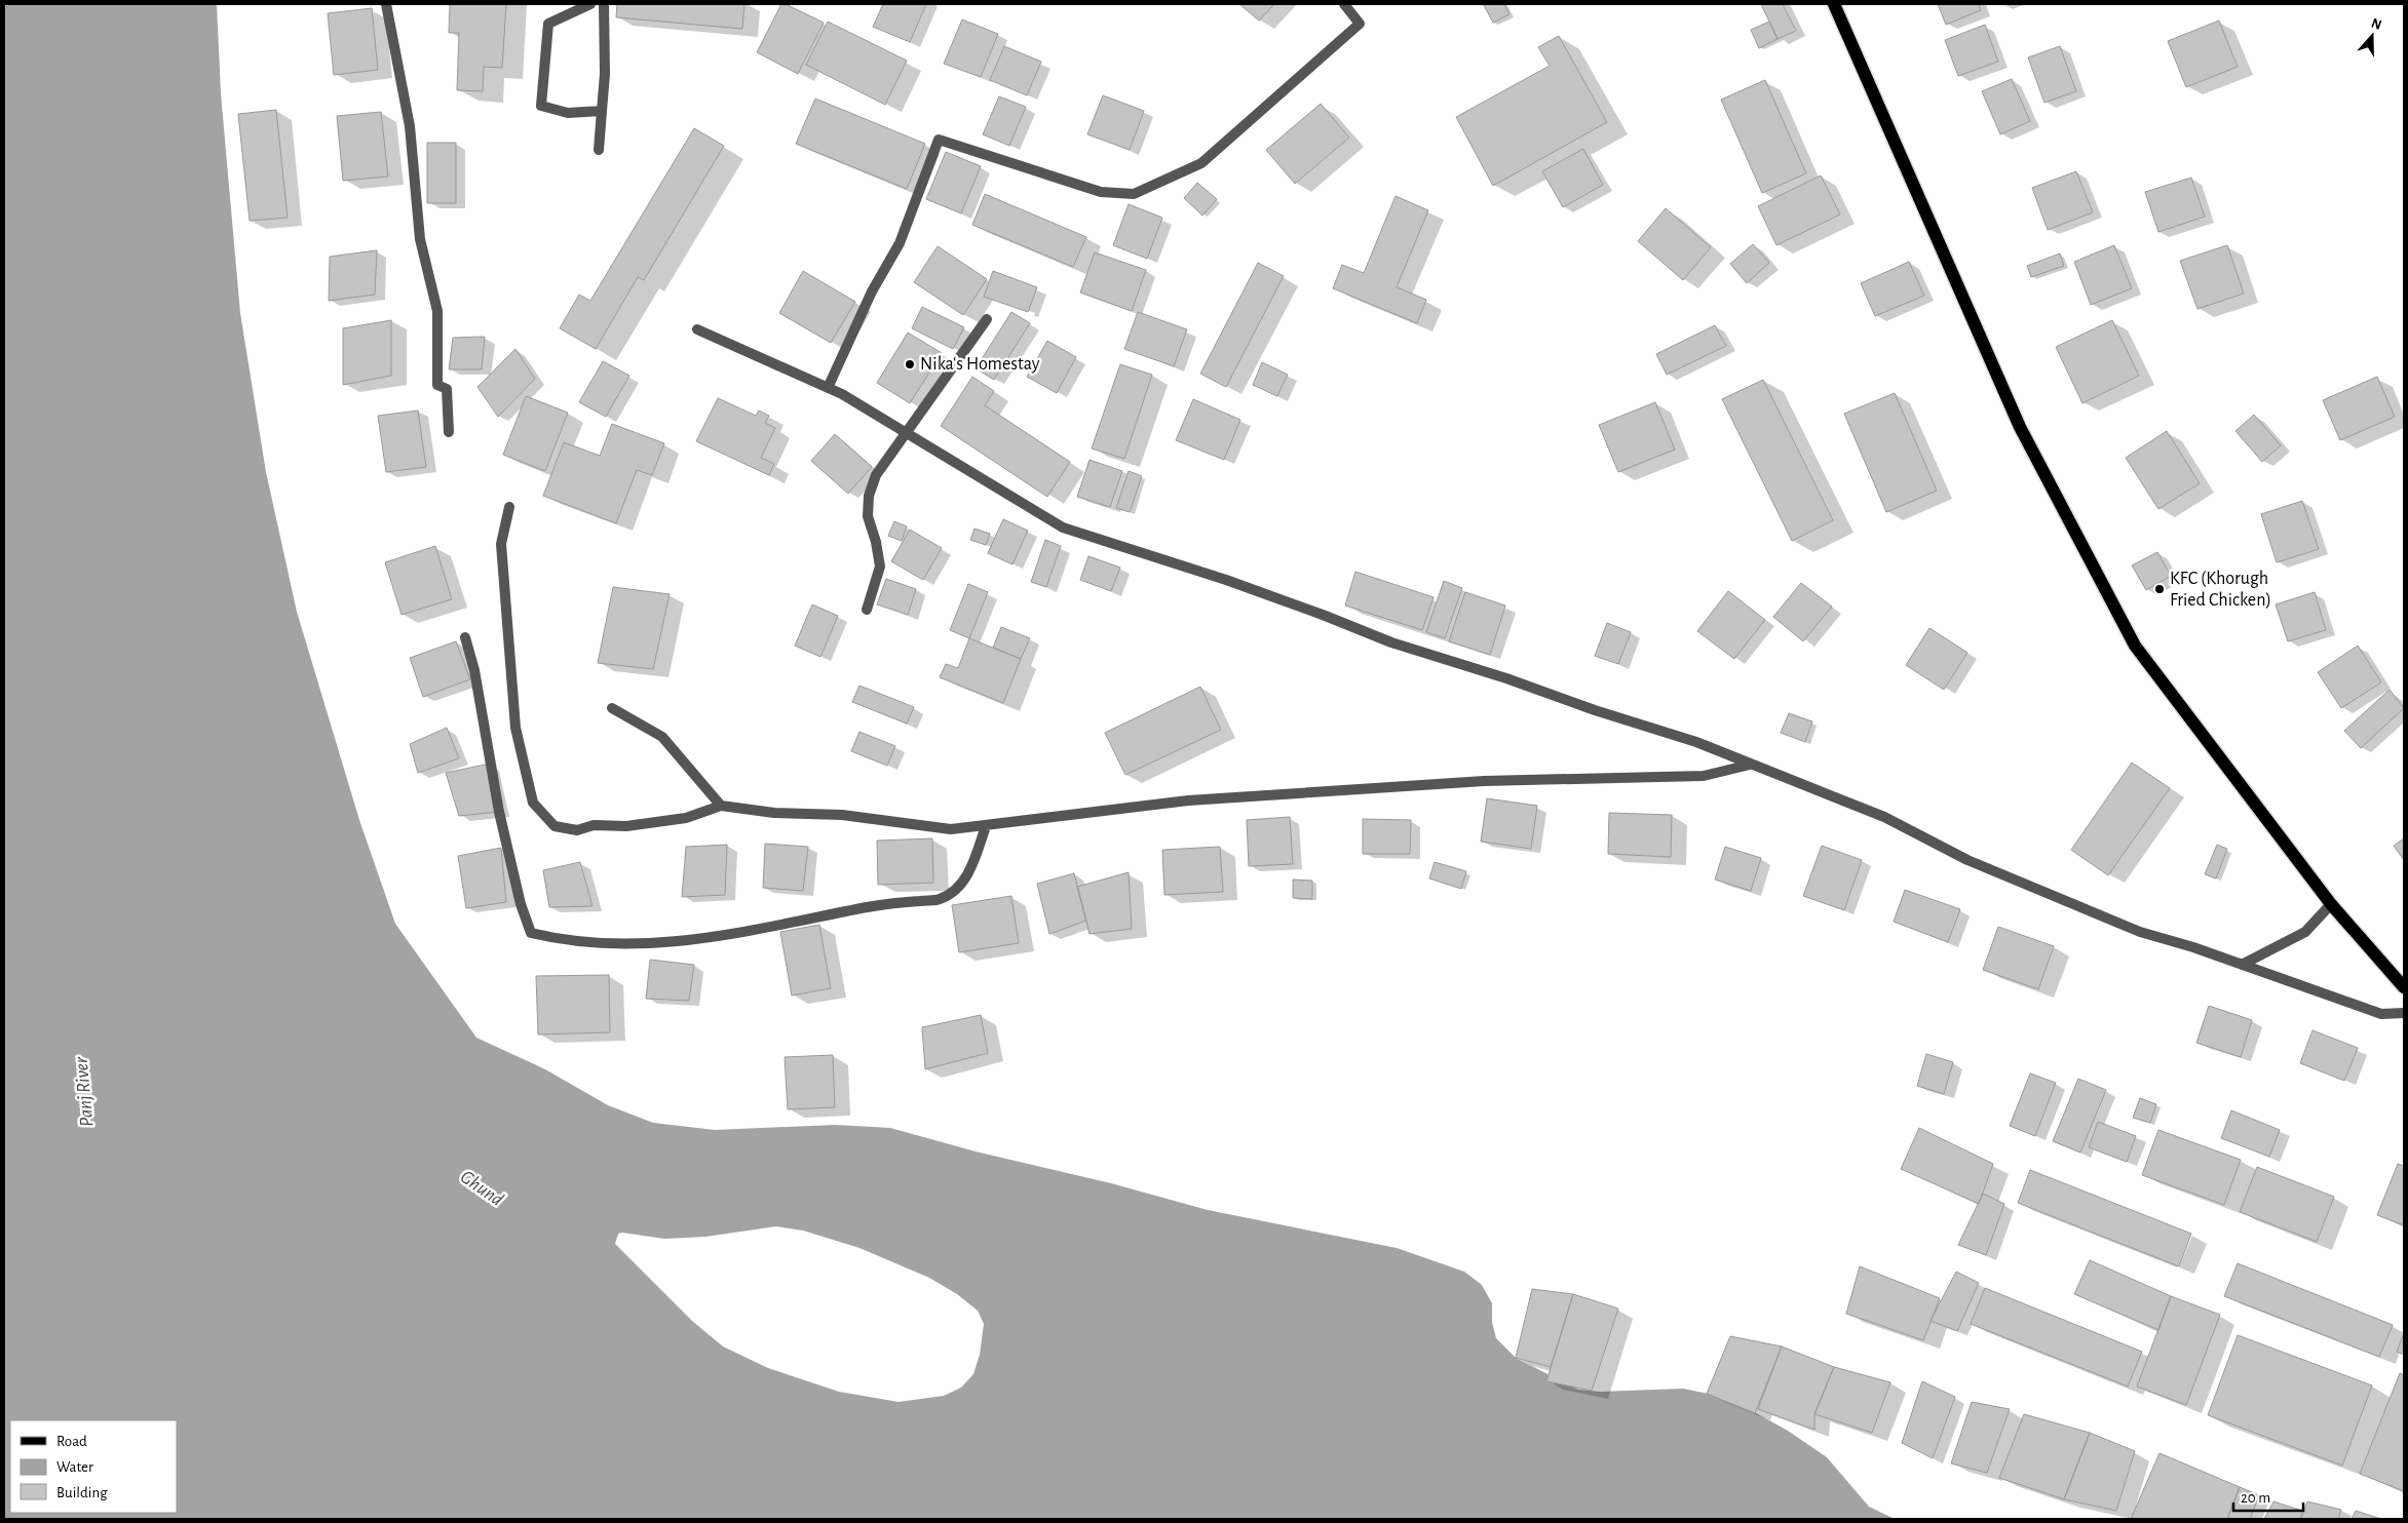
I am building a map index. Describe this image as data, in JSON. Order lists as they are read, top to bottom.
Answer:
{
  "water": ["Panj River", "Ghund"],
  "places": ["Nika‘s Homestay", "KFC (Khorugh Fried Chicken)"],
  "legend": ["Road", "Water", "Building"],
  "scale_bar": "20 m",
  "north": "top"
}
